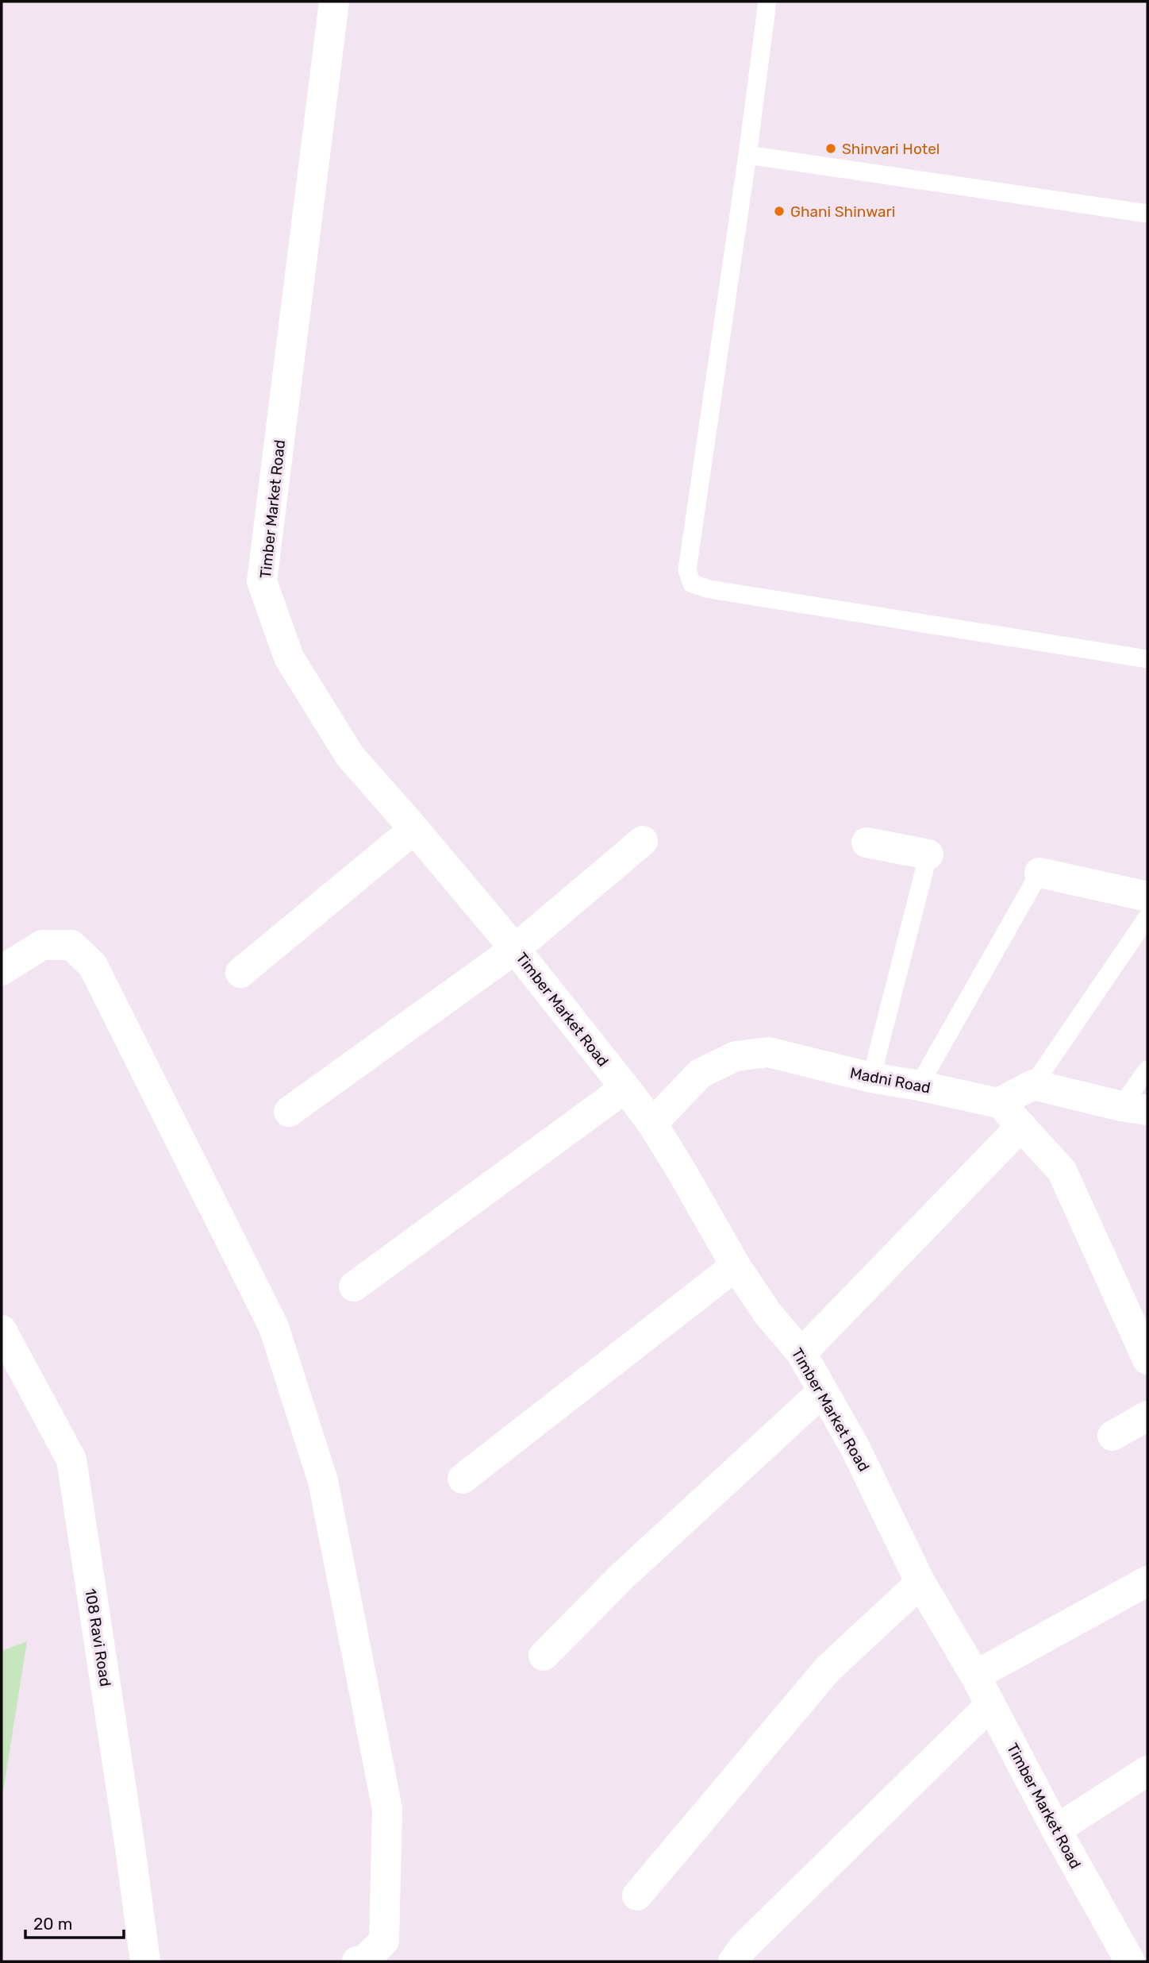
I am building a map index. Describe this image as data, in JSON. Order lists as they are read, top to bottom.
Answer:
{
  "streets": {
    "street": ["Timber Market Road", "Madni Road", "108 Ravi Road"]
  },
  "crossings": [
    ["Timber Market Road", "Madni Road"]
  ],
  "places": ["Shinvari Hotel", "Ghani Shinwari"],
  "scale_bar": "20 m"
}
